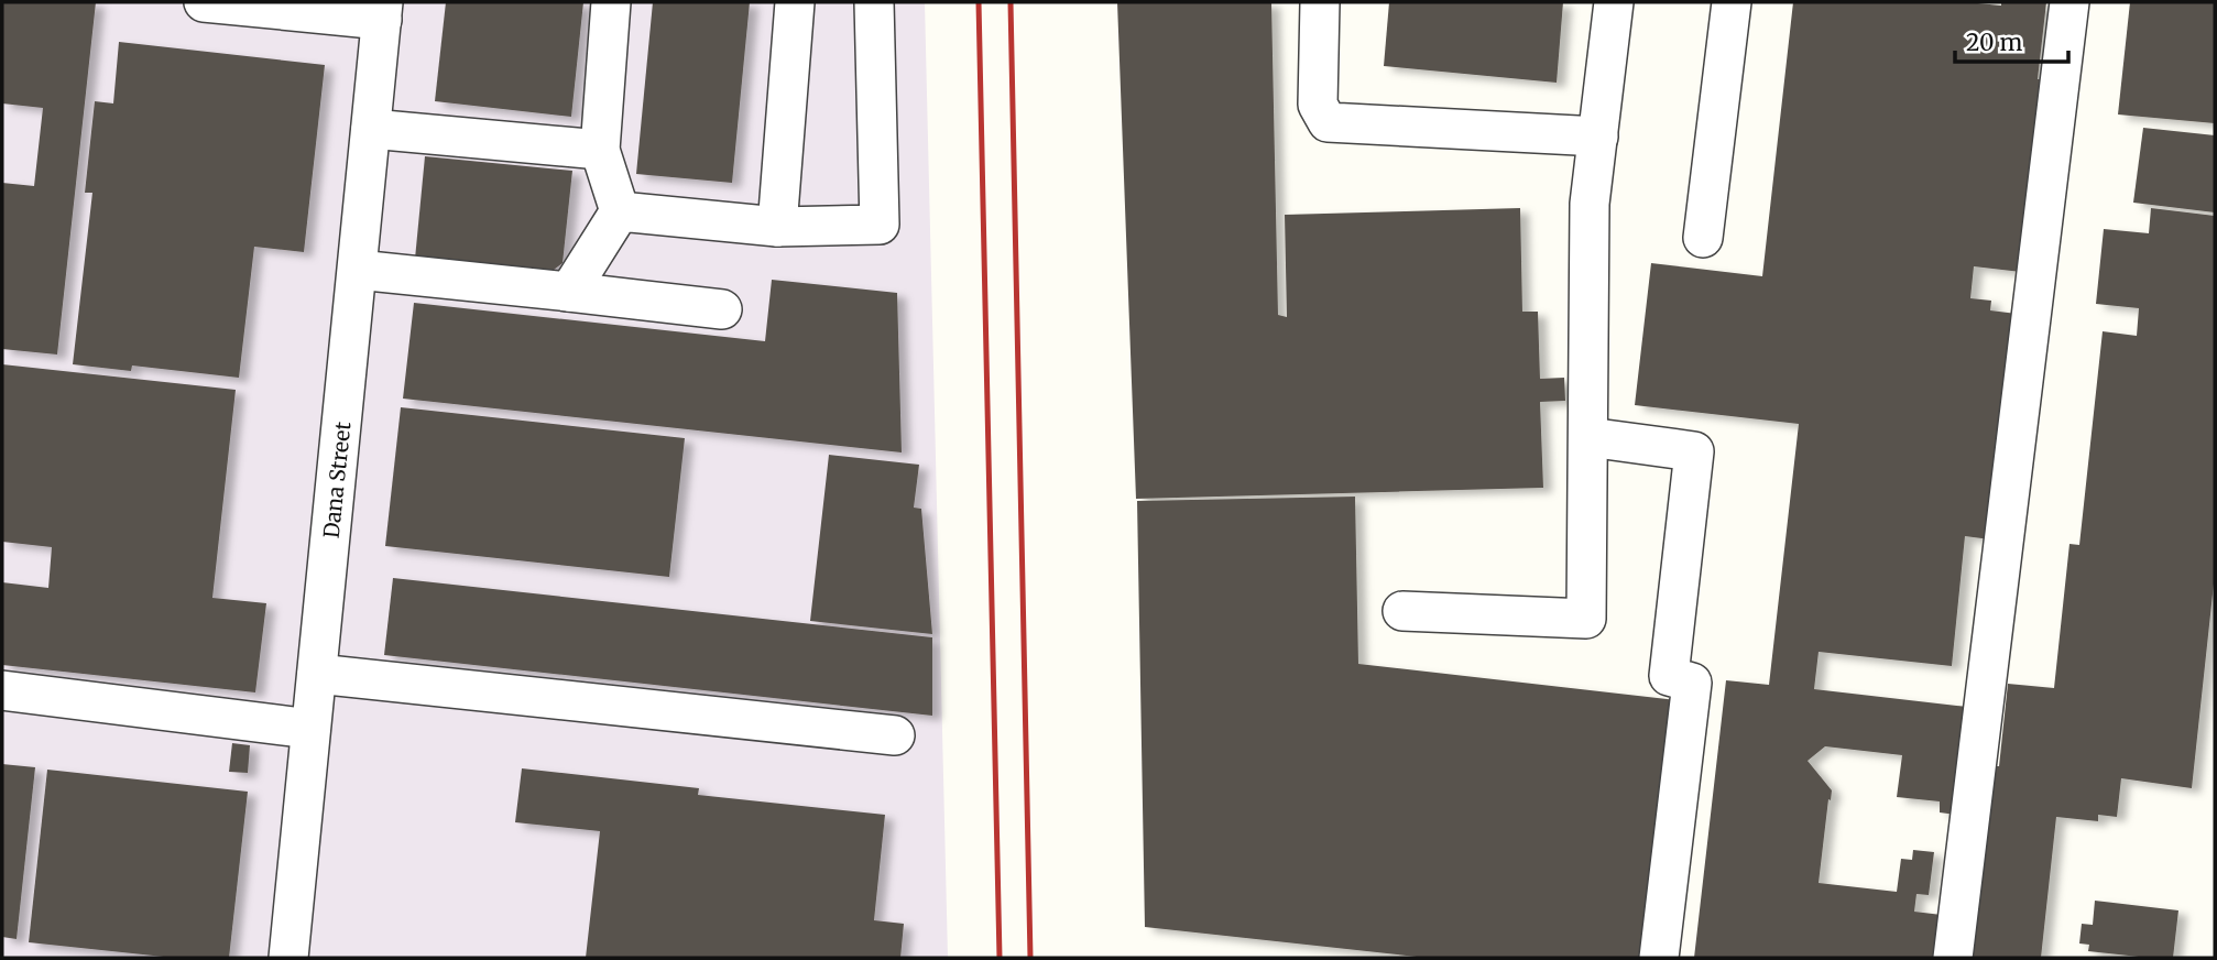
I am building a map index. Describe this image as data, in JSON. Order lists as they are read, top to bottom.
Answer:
{
  "streets": {
    "street": ["Dana Street"]
  },
  "scale_bar": "20 m"
}
